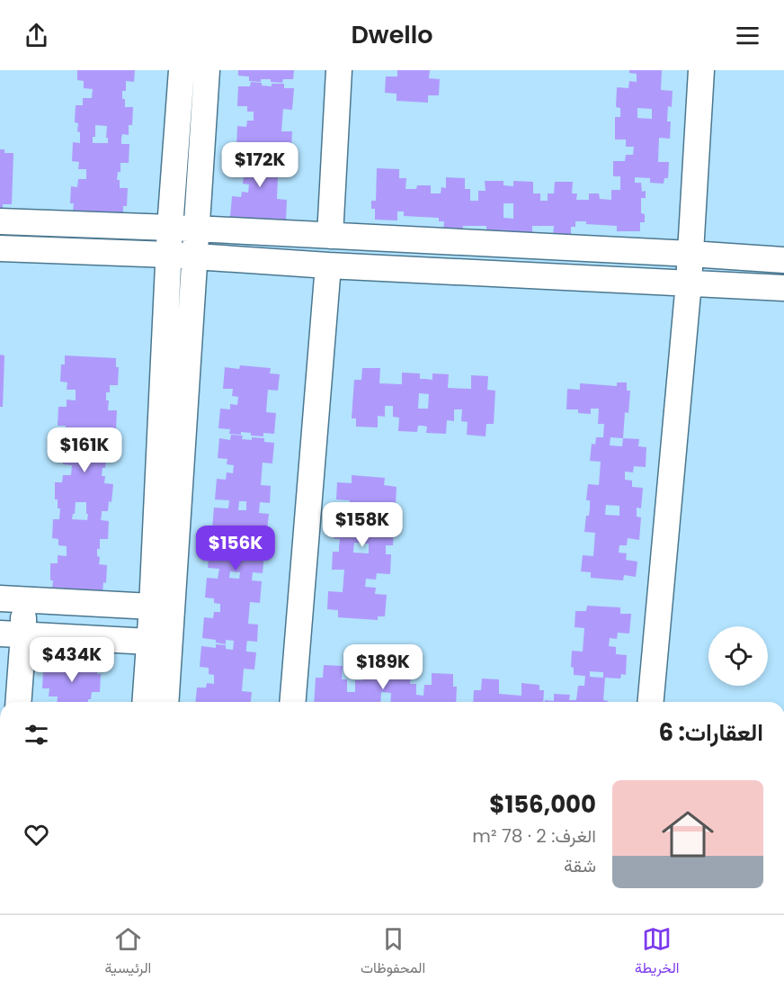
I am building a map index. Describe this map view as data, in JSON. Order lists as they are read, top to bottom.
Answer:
{
  "page": {
    "header": "Dwello",
    "price": [
      "$172K",
      "$161K",
      "$158K",
      "$156K",
      "$434K",
      "$189K"
    ],
    "heading": "العقارات: 6",
    "list": [
      {
        "name": "$156,000",
        "note": "الغرف: 2 · 78 m² · شقة"
      }
    ],
    "tabs": ["الخريطة", "المحفوظات", "الرئيسية"]
  }
}
